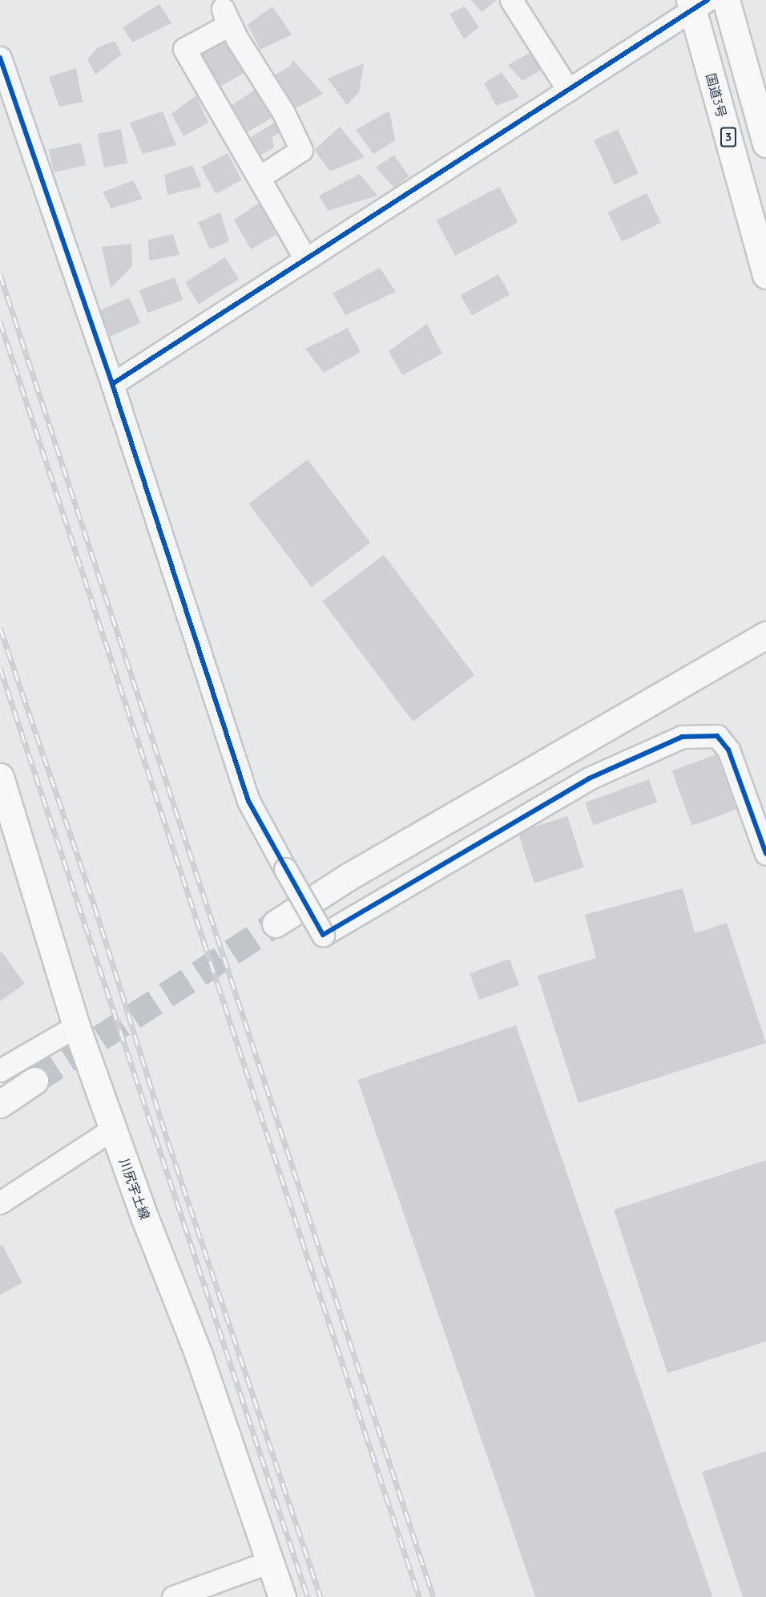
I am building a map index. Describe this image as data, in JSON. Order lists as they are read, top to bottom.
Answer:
{
  "streets": {
    "main road": ["国道3号", "3", "川尻宇土線"]
  }
}
